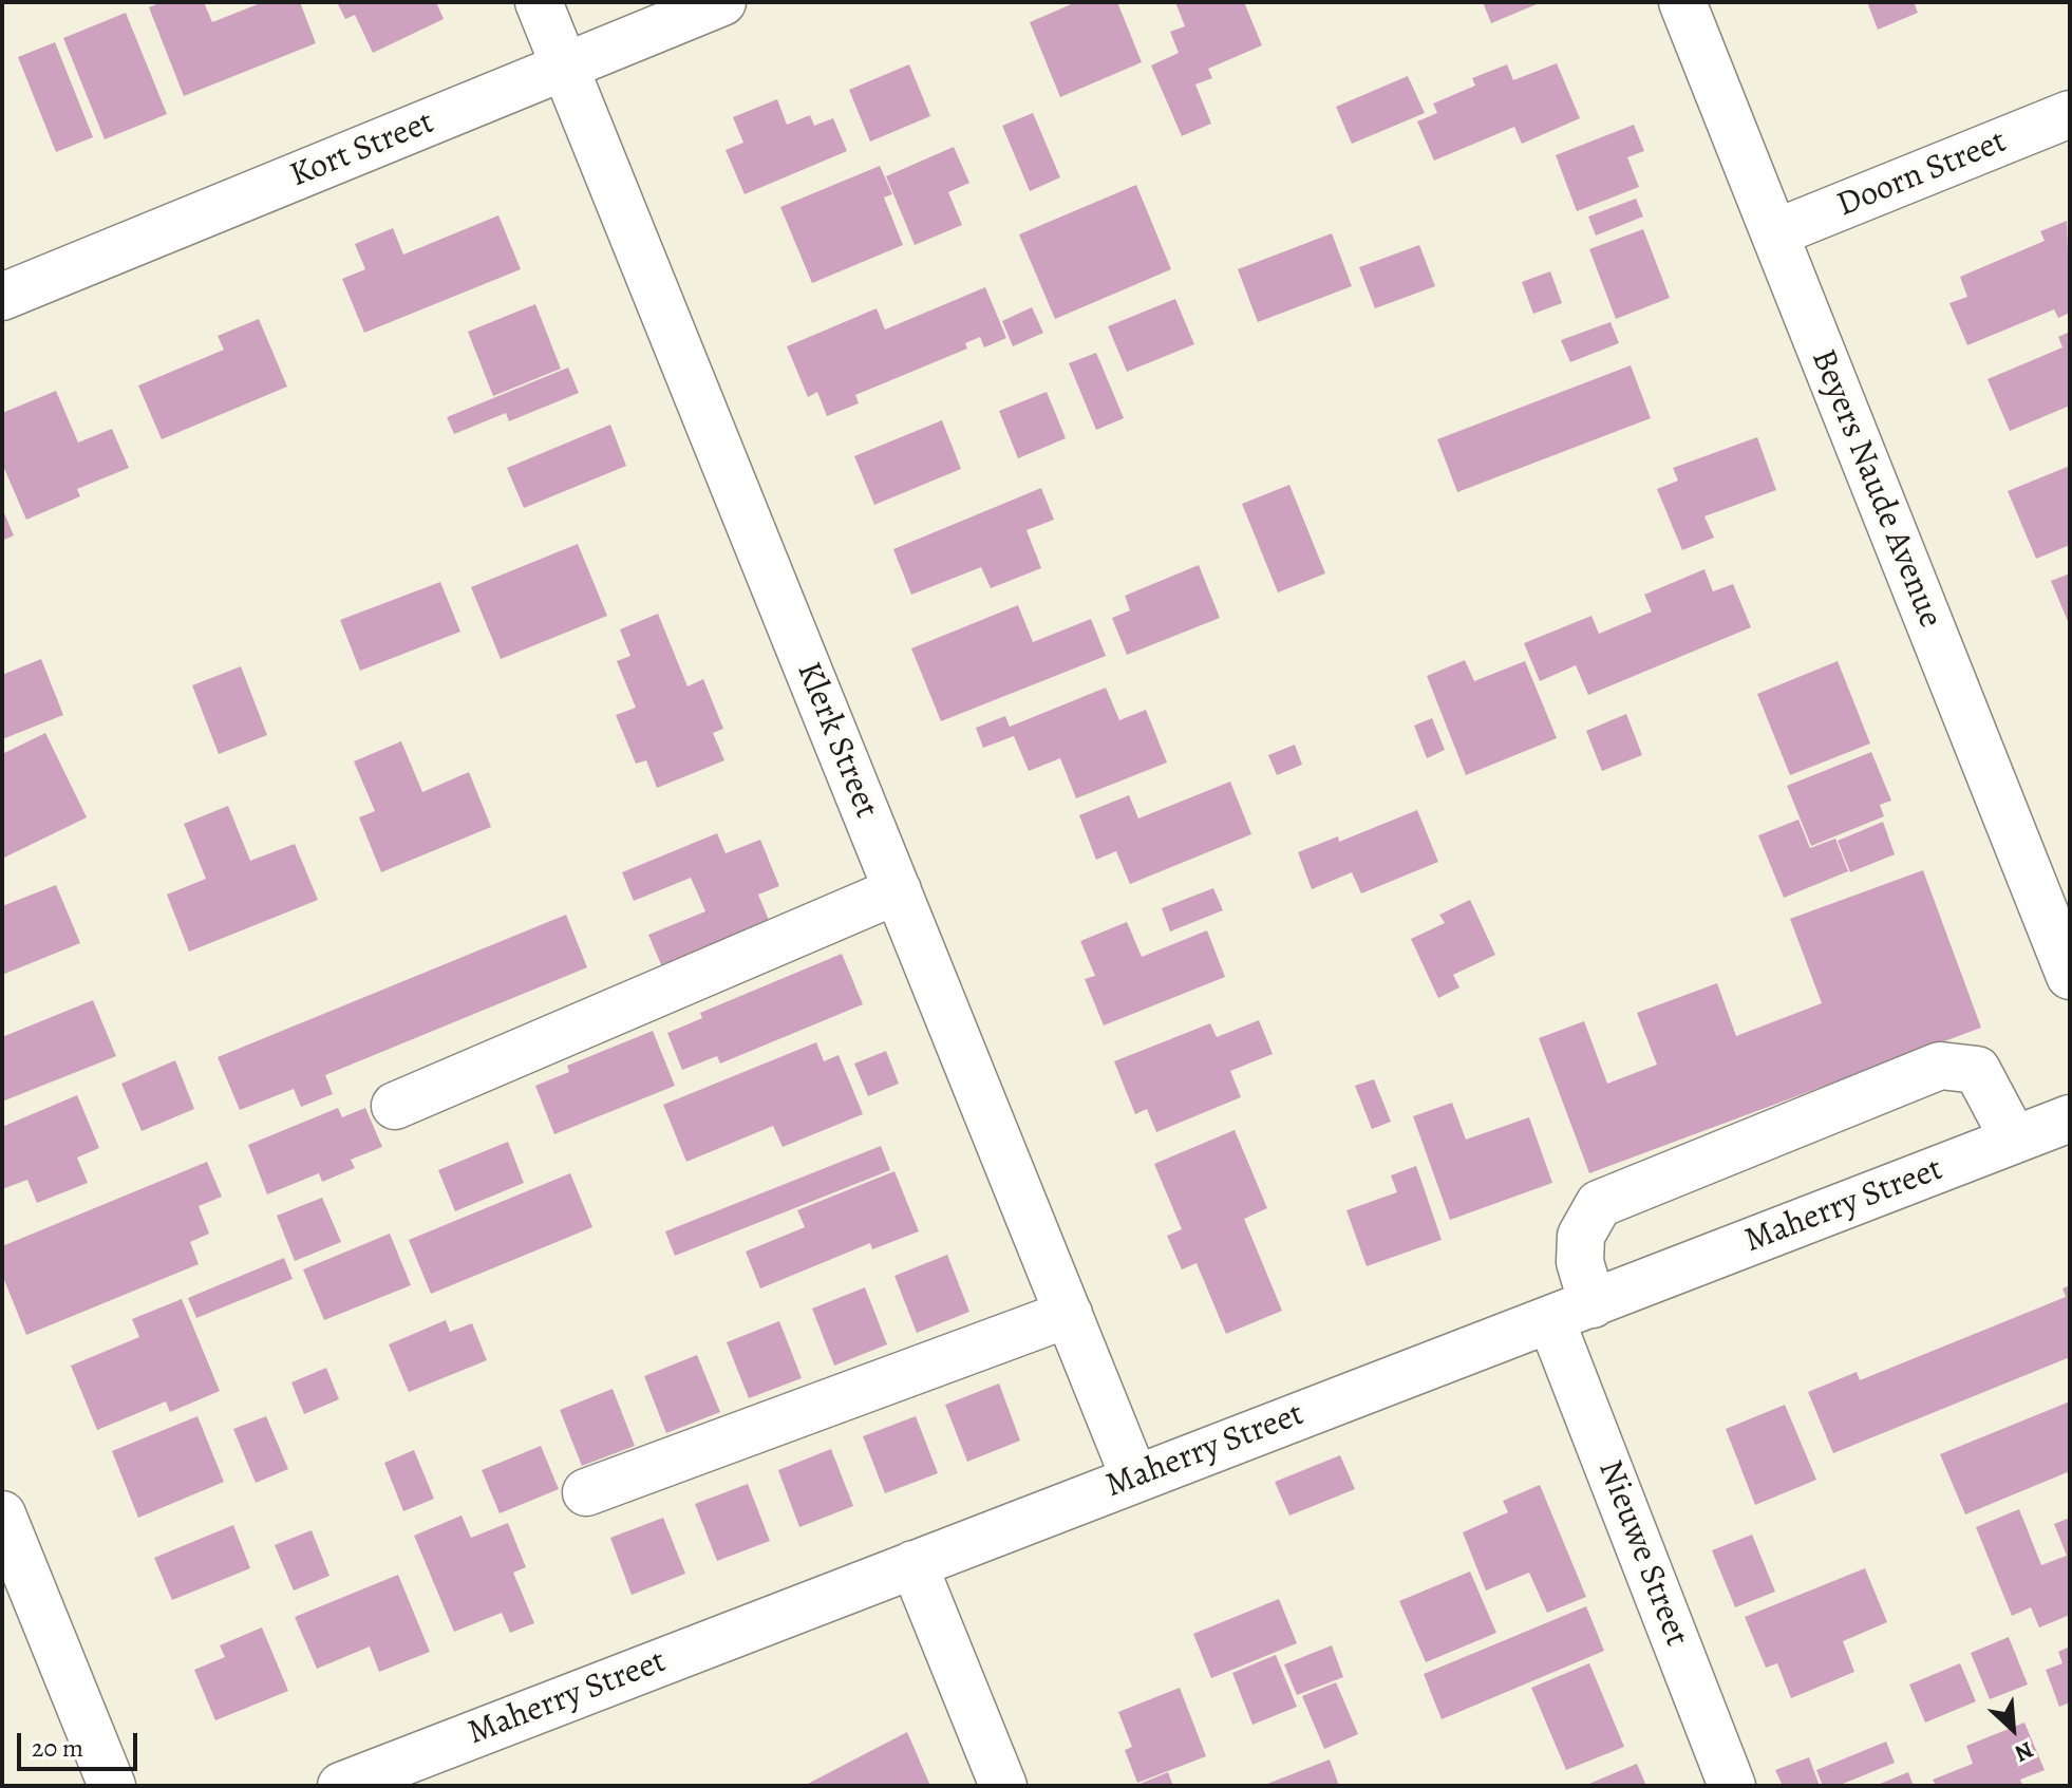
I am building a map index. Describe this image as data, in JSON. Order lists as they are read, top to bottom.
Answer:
{
  "streets": {
    "street": [
      "Kort Street",
      "Doorn Street",
      "Beyers Naude Avenue",
      "Klerk Street",
      "Maherry Street",
      "Nieuwe Street"
    ]
  },
  "crossings": [
    ["Kort Street", "Klerk Street"],
    ["Doorn Street", "Beyers Naude Avenue"],
    ["Klerk Street", "Maherry Street"],
    ["Maherry Street", "Nieuwe Street"]
  ],
  "scale_bar": "20 m",
  "north": "bottom right"
}
